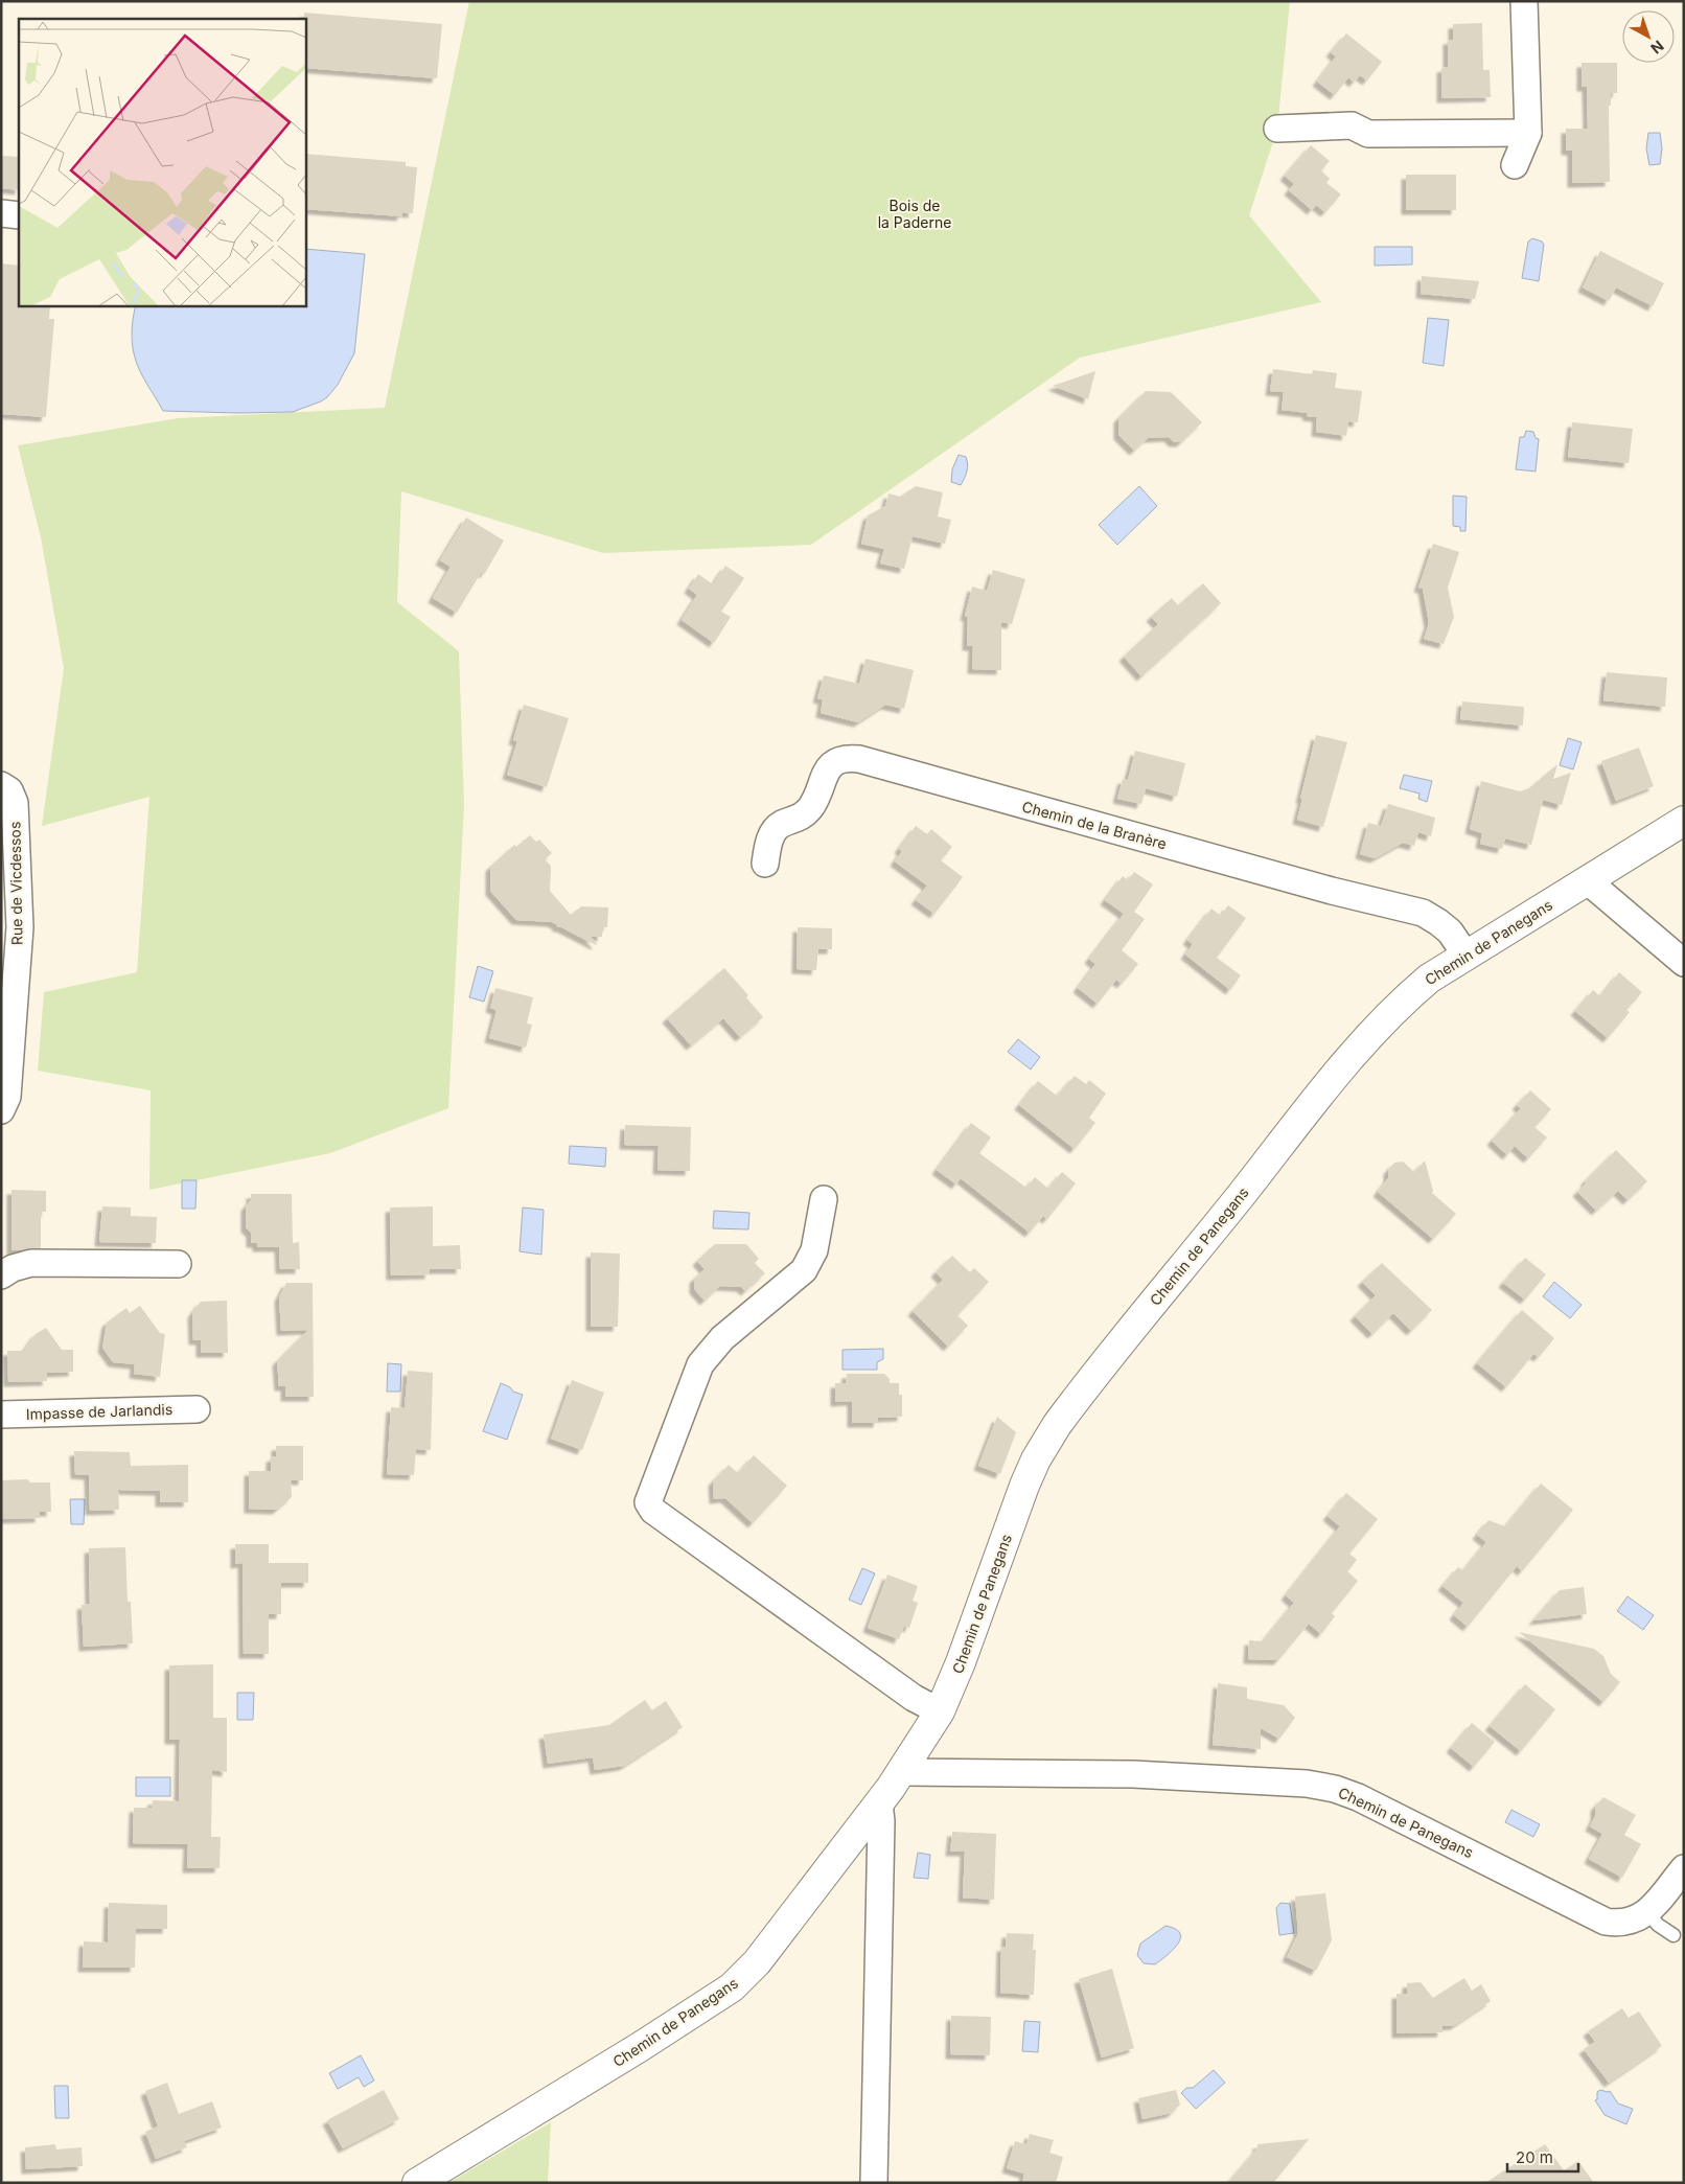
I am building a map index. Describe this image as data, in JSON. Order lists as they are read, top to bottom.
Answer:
{
  "streets": {
    "street": [
      "Chemin de la Branère",
      "Rue de Vicdessos",
      "Chemin de Panegans",
      "Impasse de Jarlandis"
    ]
  },
  "crossings": [
    ["Chemin de la Branère", "Chemin de Panegans"]
  ],
  "parks": ["Bois de la Paderne"],
  "scale_bar": "20 m",
  "north": "bottom right"
}
